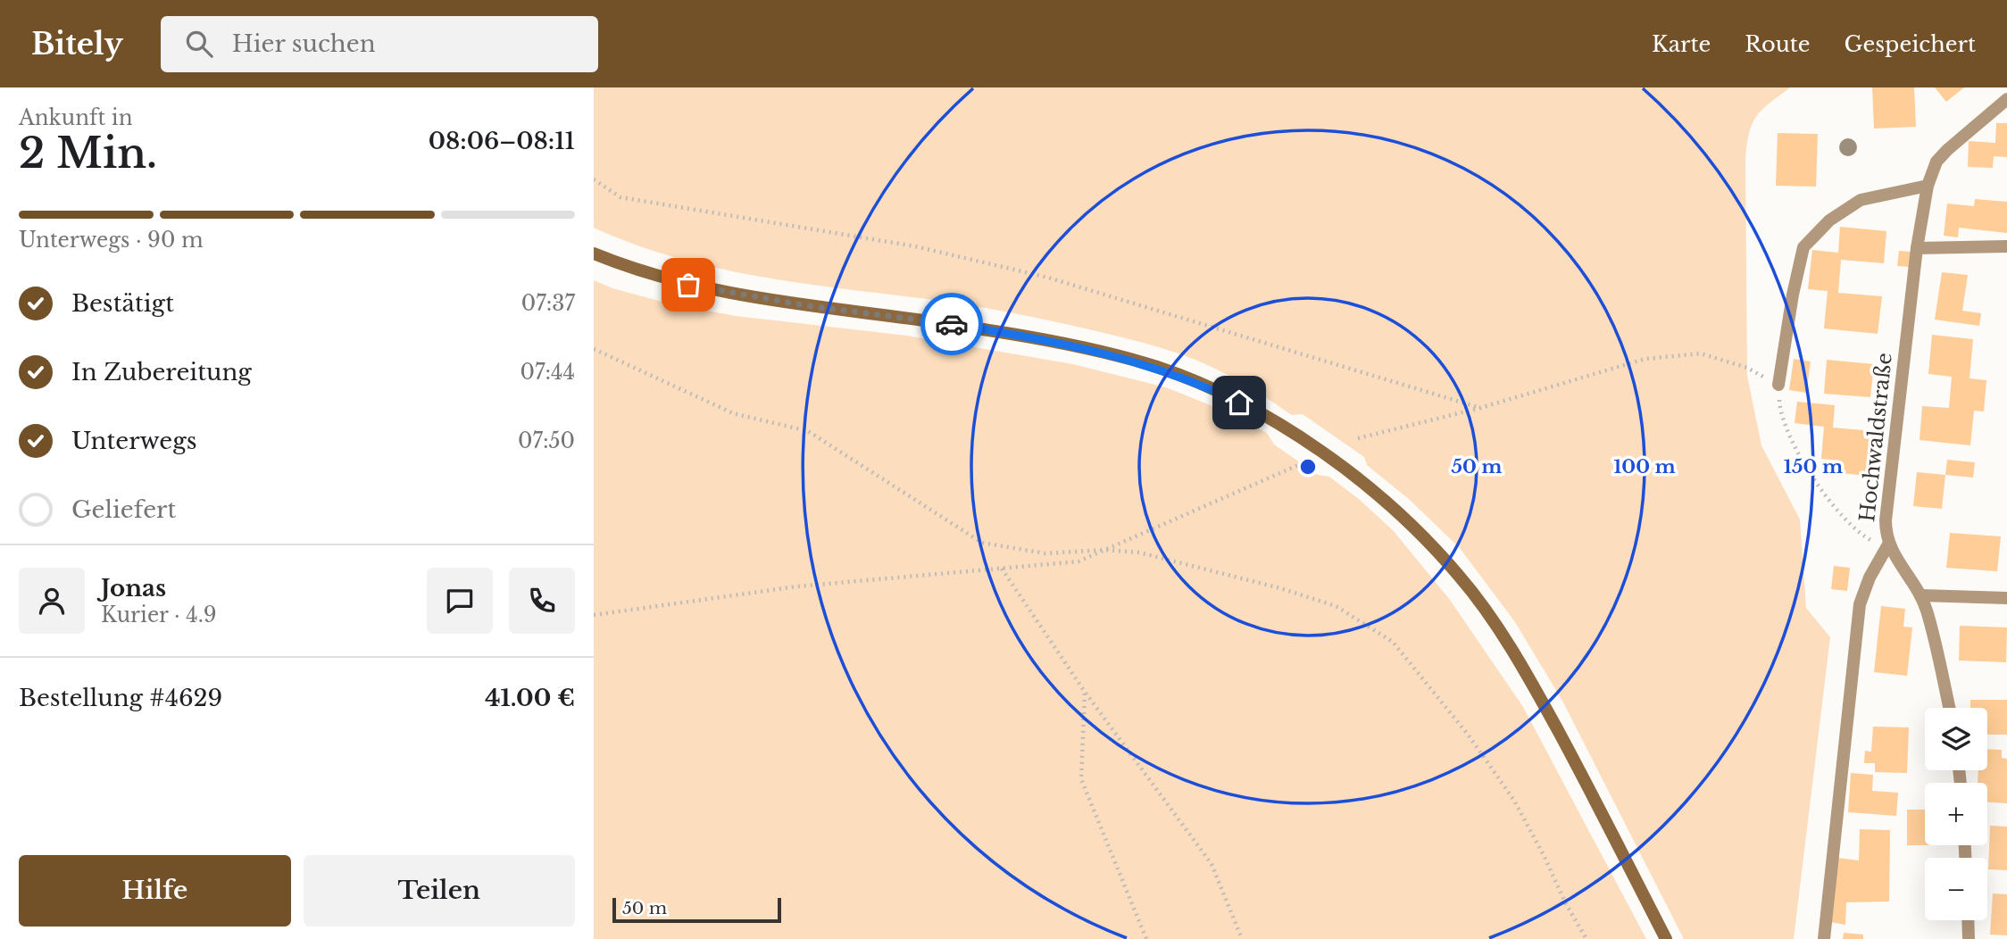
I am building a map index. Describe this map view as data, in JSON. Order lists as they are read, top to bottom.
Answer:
{
  "streets": {
    "street": ["Hochwaldstraße"]
  },
  "scale_bar": "50 m",
  "page": {
    "header": "Bitely",
    "search": "Hier suchen",
    "nav": ["Karte", "Route", "Gespeichert"],
    "heading": ["2 Min.", "Ankunft in", "08:06–08:11"],
    "panel": [
      "Jonas",
      "Kurier · 4.9",
      "Bestellung #4629",
      "41.00 €"
    ],
    "bar": "Unterwegs · 90 m",
    "list": [
      ["Bestätigt", "07:37"],
      ["In Zubereitung", "07:44"],
      ["Unterwegs", "07:50"],
      "Geliefert"
    ],
    "map_buttons": ["+", "−"],
    "buttons": ["Hilfe", "Teilen"],
    "scale": "50 m"
  },
  "rings": ["50 m", "100 m", "150 m"]
}
